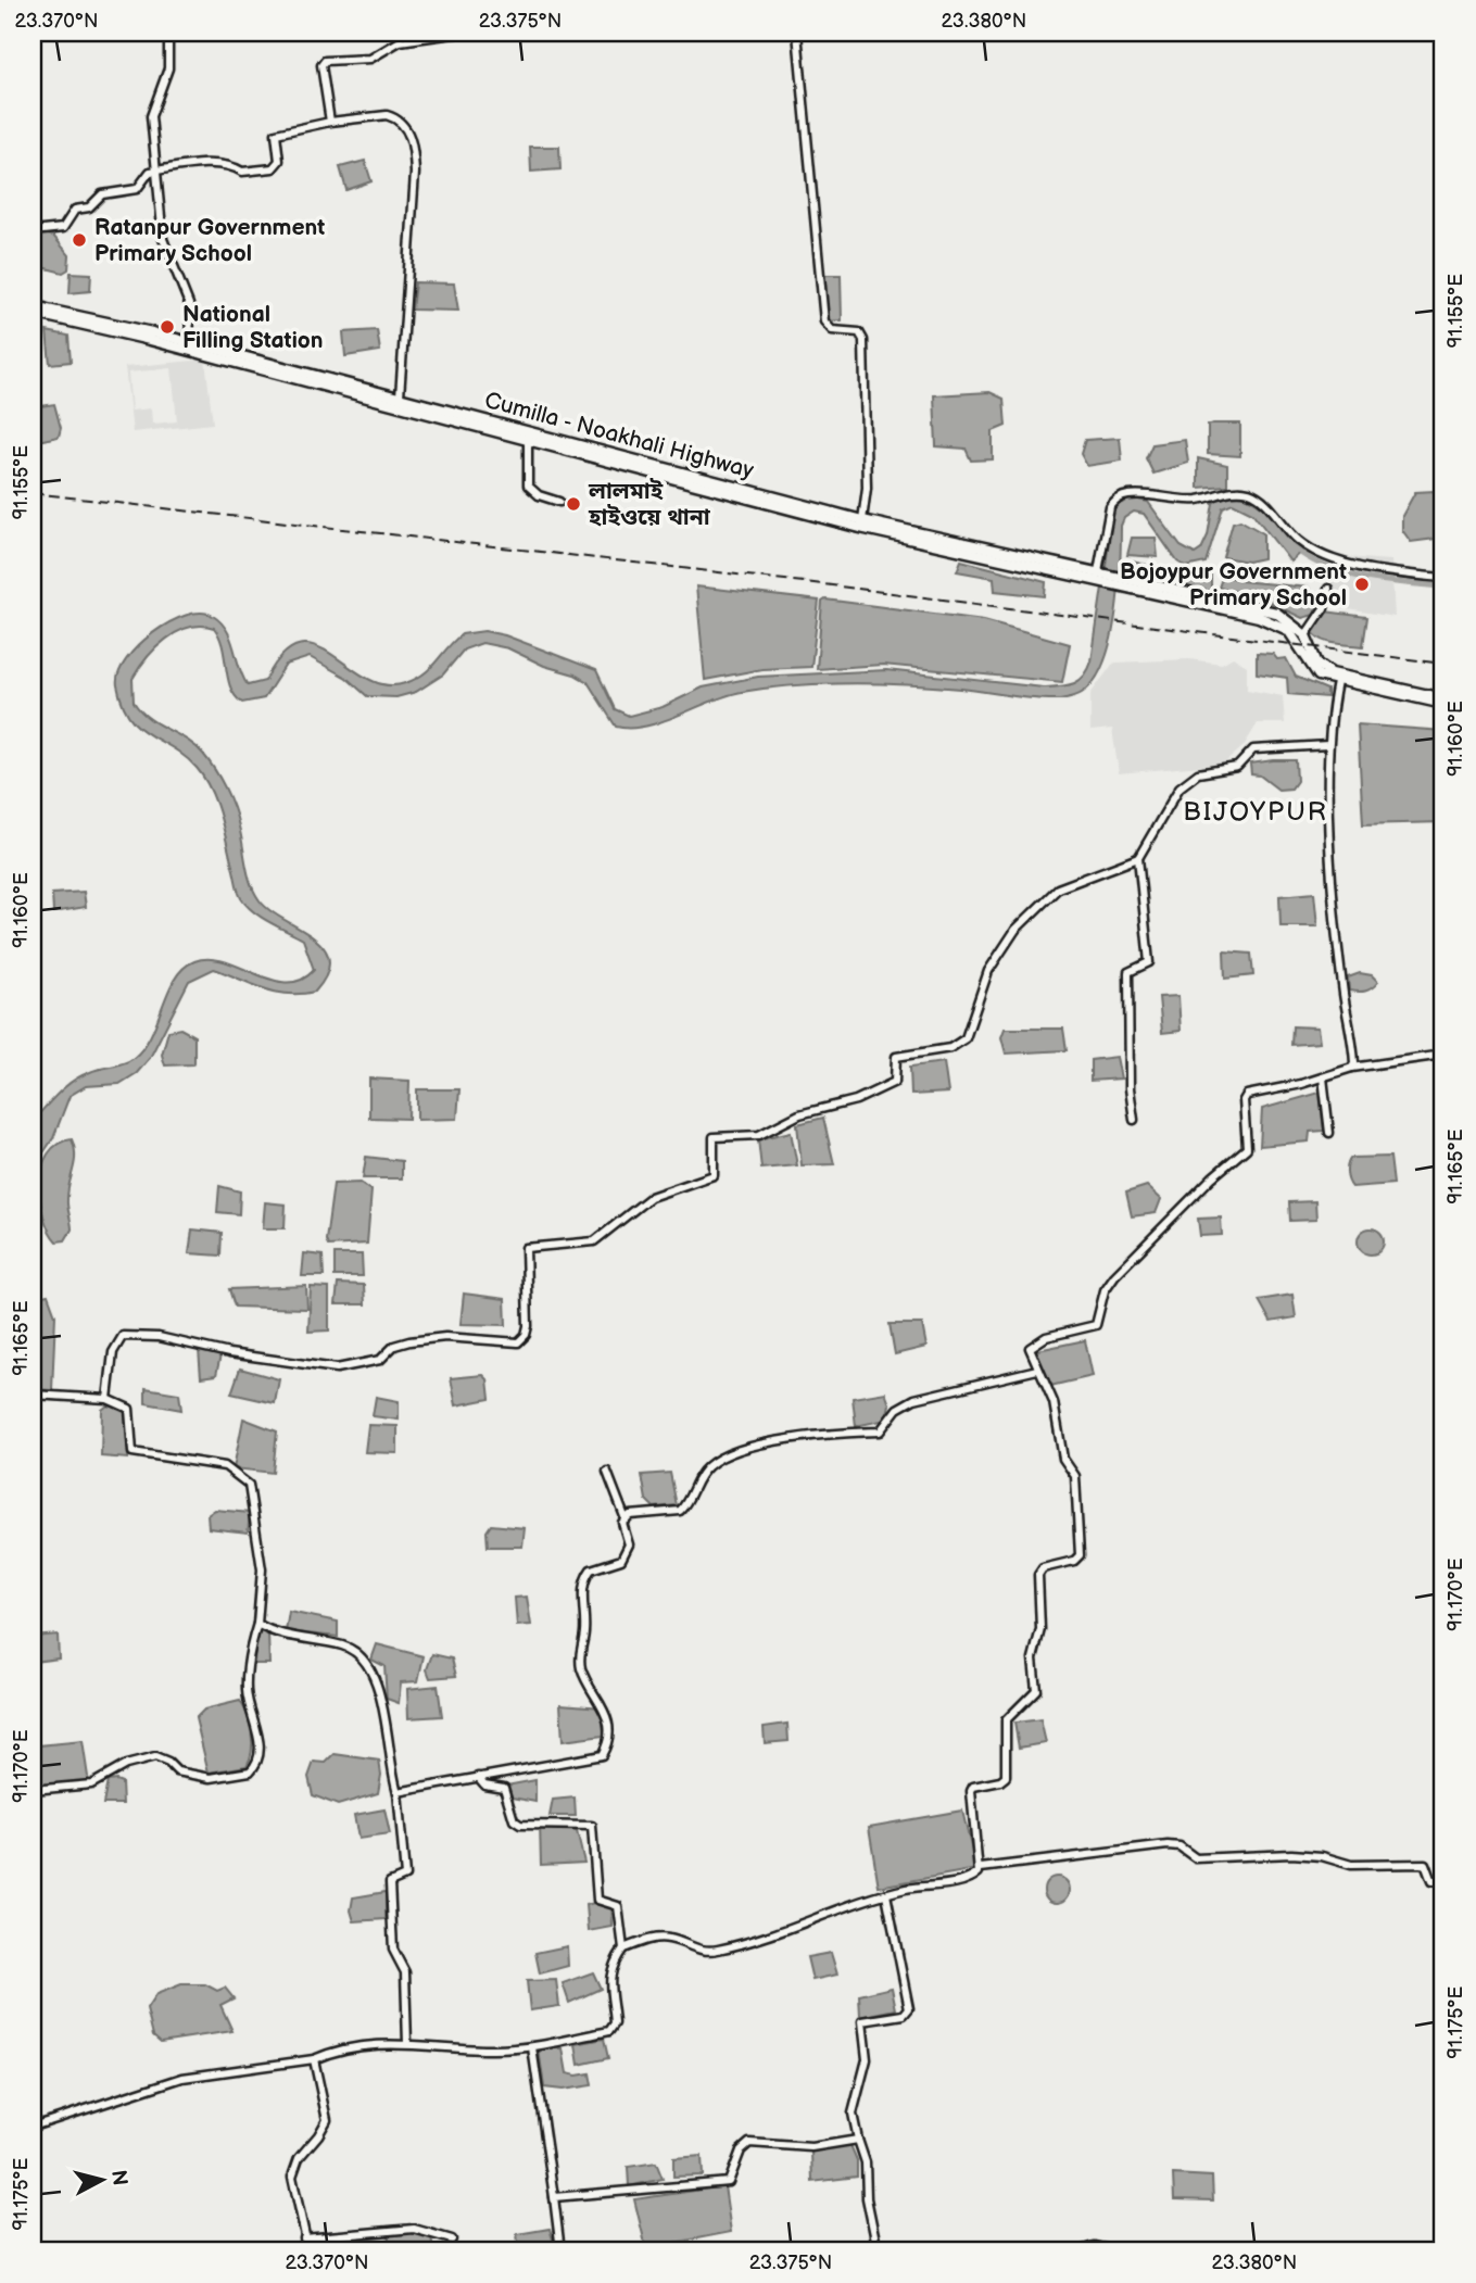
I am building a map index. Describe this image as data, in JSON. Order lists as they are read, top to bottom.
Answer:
{
  "streets": {
    "main road": ["Cumilla - Noakhali Highway"]
  },
  "districts": ["BIJOYPUR"],
  "places": [
    "Ratanpur Government Primary School",
    "National Filling Station",
    "লালমাই হাইওয়ে থানা",
    "Bojoypur Government Primary School"
  ],
  "north": "right",
  "coordinates": [
    "23.370°N",
    "23.375°N",
    "23.380°N",
    "91.155°E",
    "91.160°E",
    "91.165°E",
    "91.170°E",
    "91.175°E"
  ]
}
